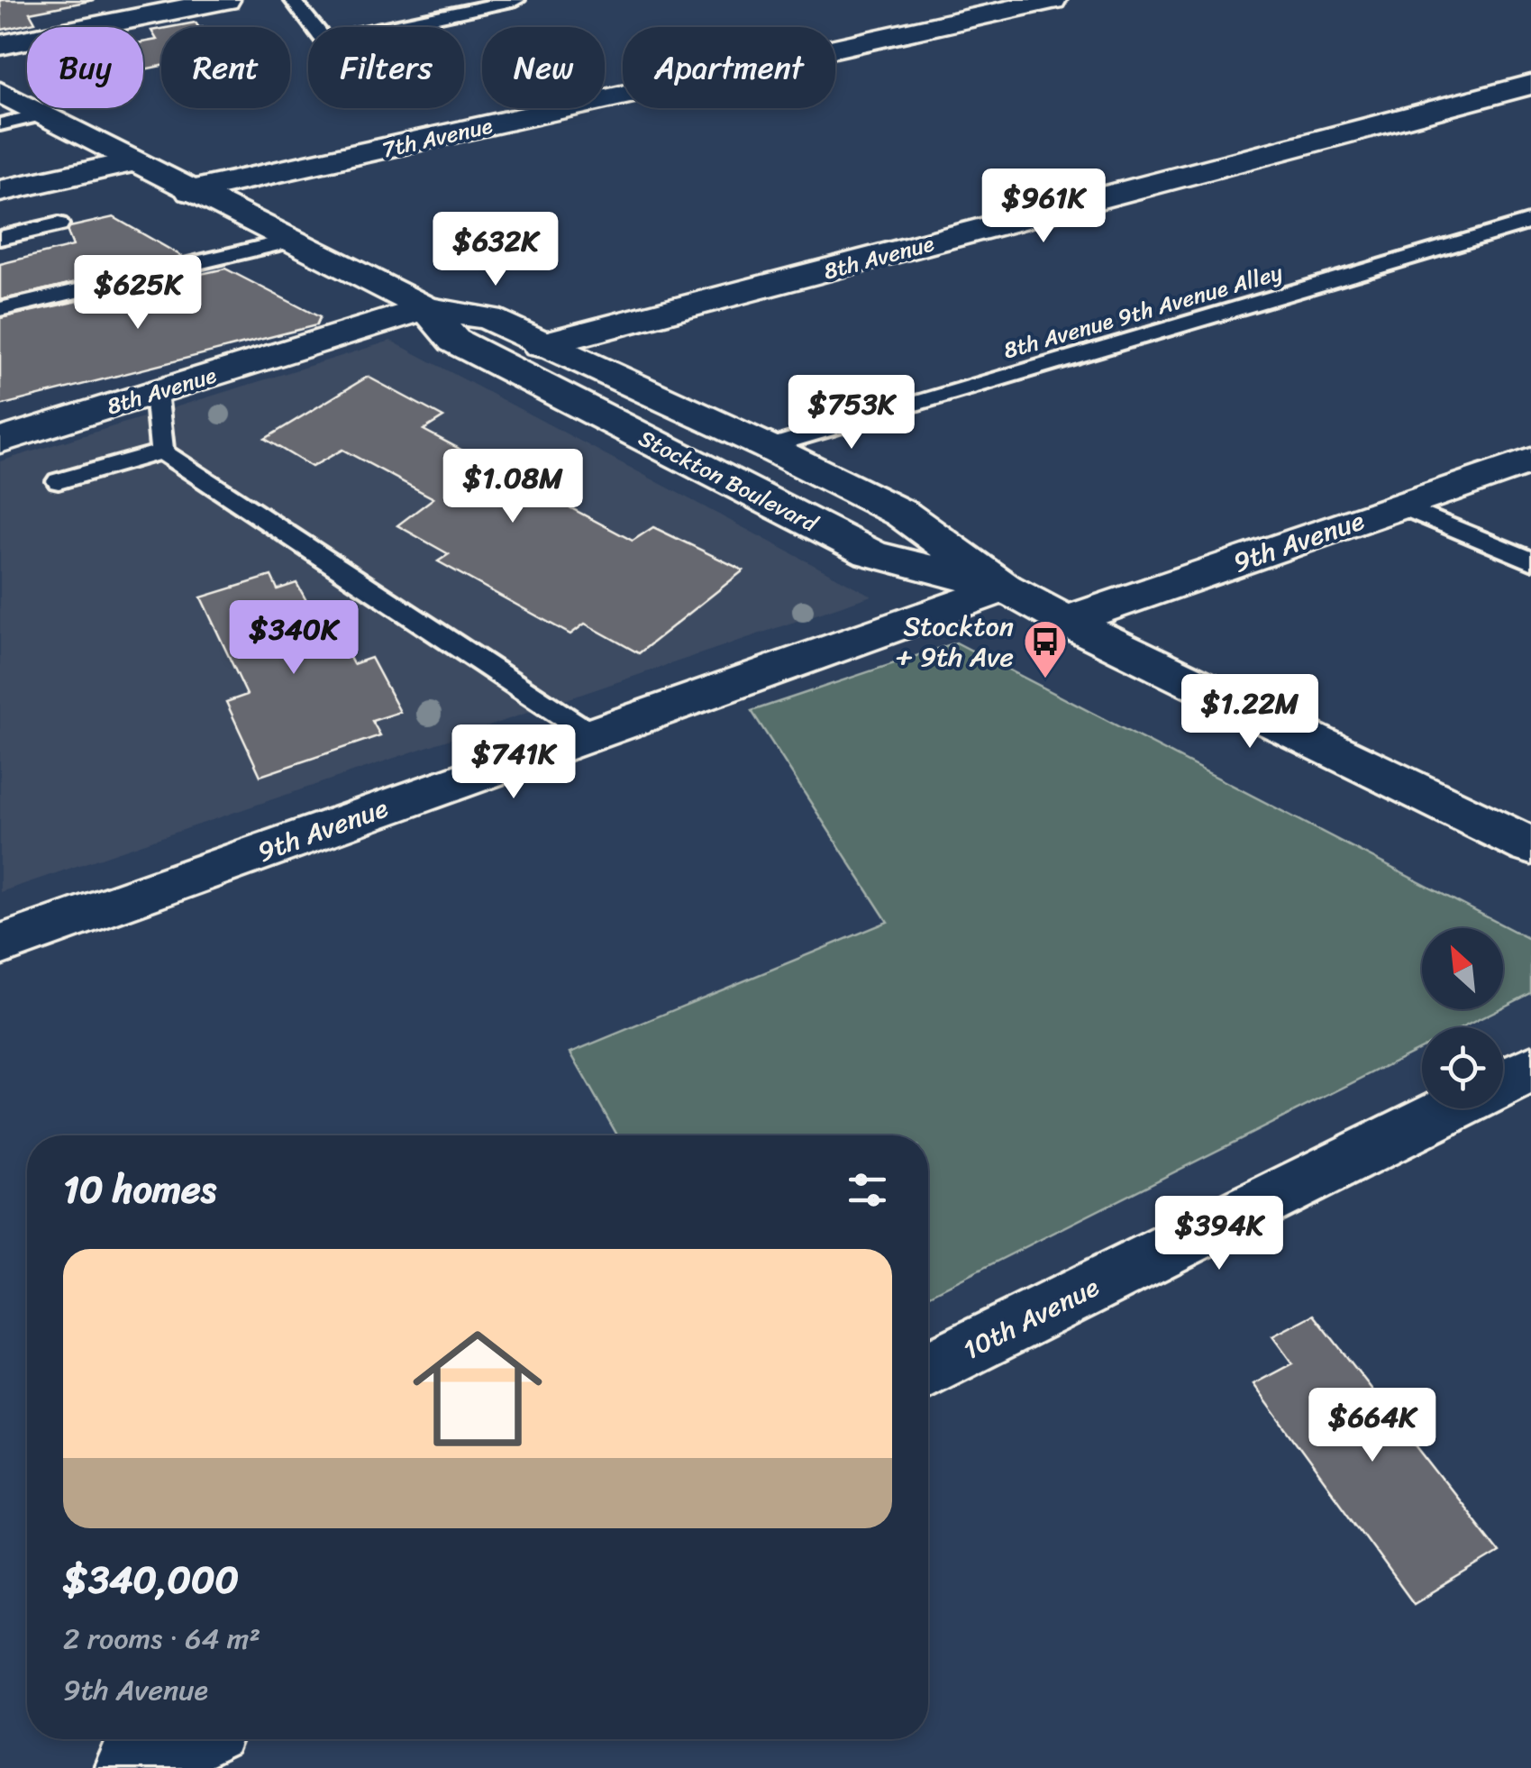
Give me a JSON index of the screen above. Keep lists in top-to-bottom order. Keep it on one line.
{"streets":{"street":["7th Avenue","8th Avenue","Stockton Boulevard","9th Avenue","10th Avenue"],"lane":["8th Avenue 9th Avenue Alley"]},"crossings":[["7th Avenue","Stockton Boulevard"],["8th Avenue","Stockton Boulevard"],["8th Avenue 9th Avenue Alley","Stockton Boulevard"],["Stockton Boulevard","9th Avenue"]],"places":{"bus stop":["Stockton + 9th Ave"]},"north":"top left","page":{"chip":["Buy","Rent","Filters","New","Apartment"],"price":["$961K","$632K","$625K","$753K","$1.08M","$340K","$1.22M","$741K","$394K","$664K"],"heading":"10 homes","list":[{"name":"$340,000","note":"2 rooms · 64 m² · 9th Avenue"}]}}
